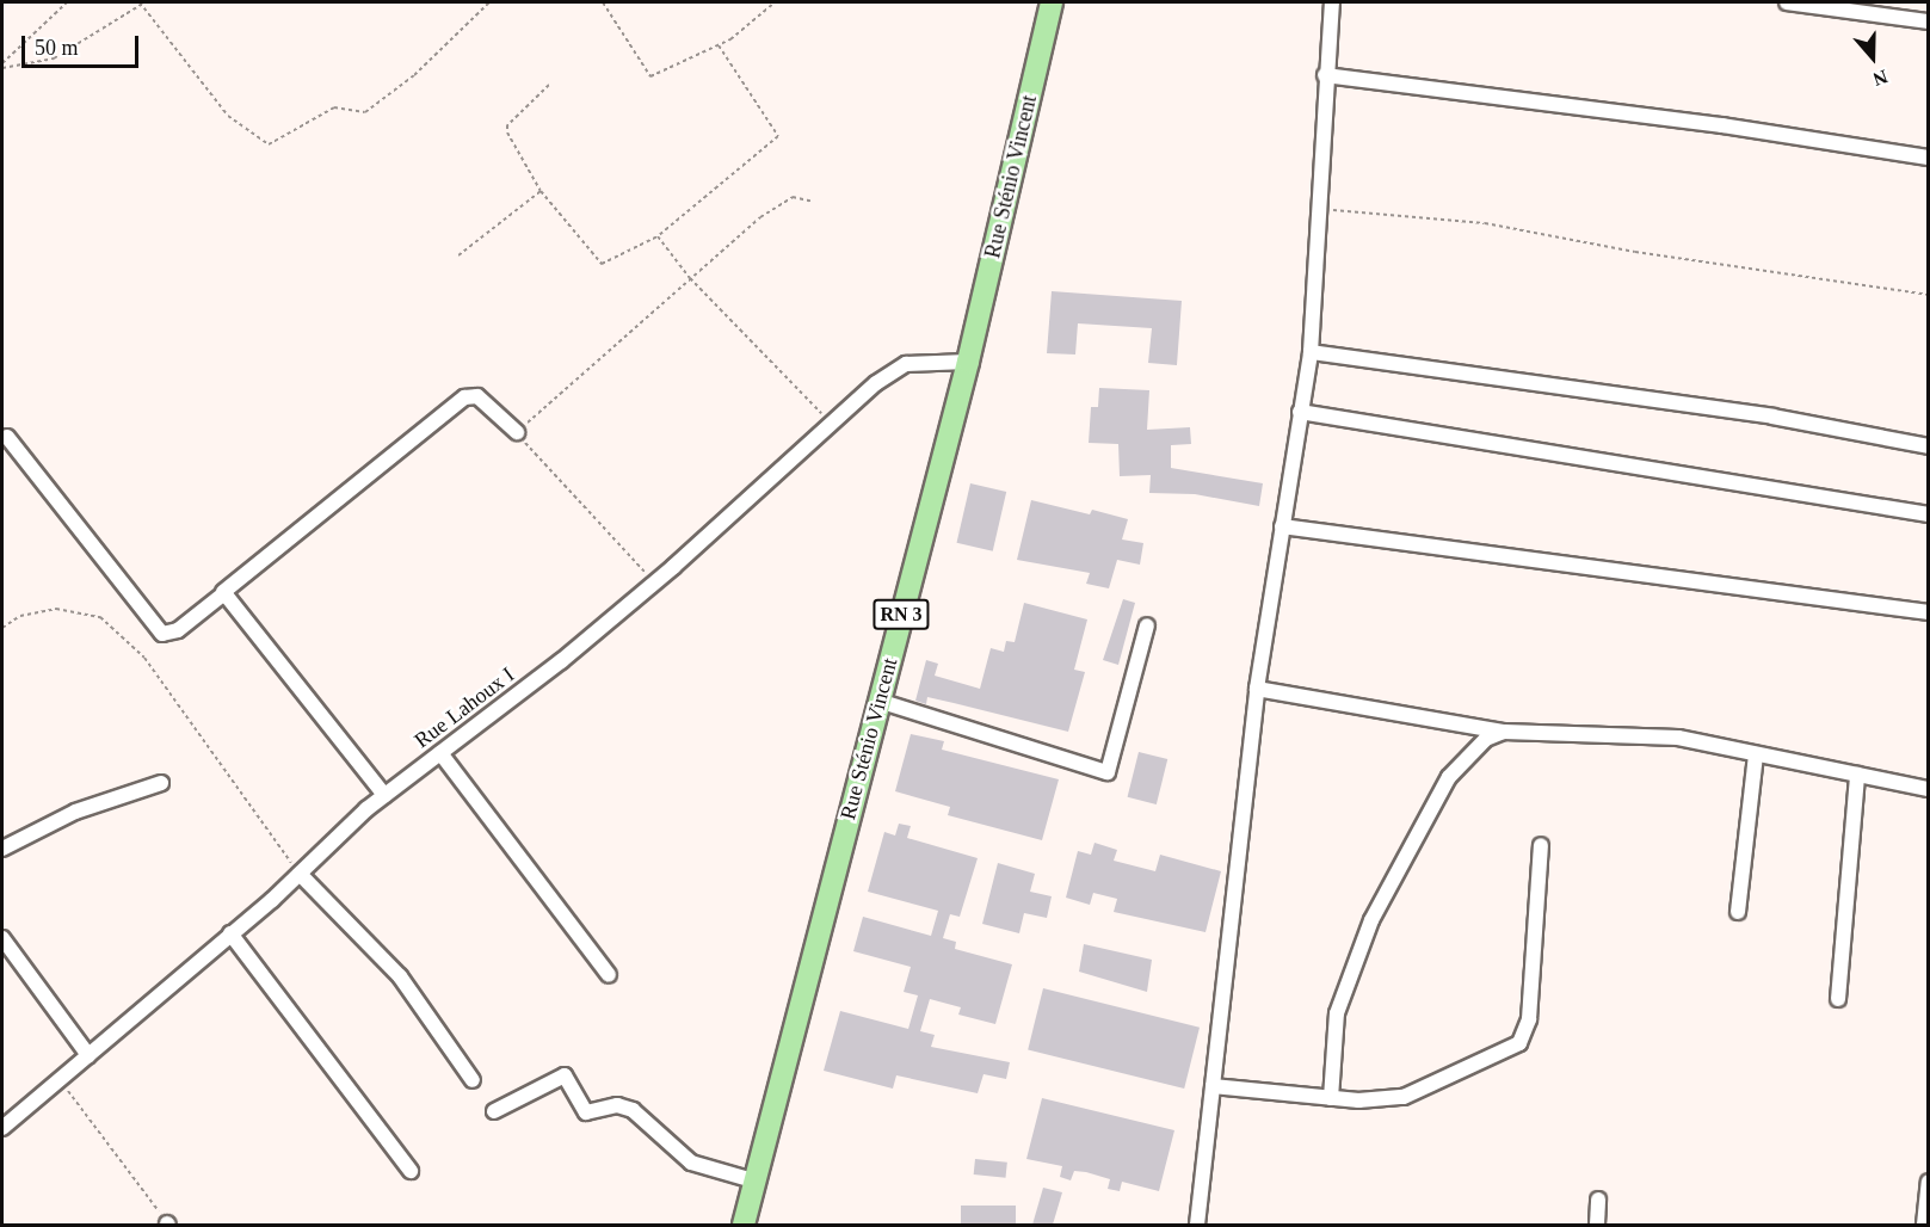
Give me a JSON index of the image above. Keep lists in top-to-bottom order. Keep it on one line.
{"streets":{"main road":["Rue Sténio Vincent","RN 3"],"street":["Rue Lahoux I"]},"crossings":[["Rue Sténio Vincent","Rue Lahoux I"]],"scale_bar":"50 m","north":"bottom"}
